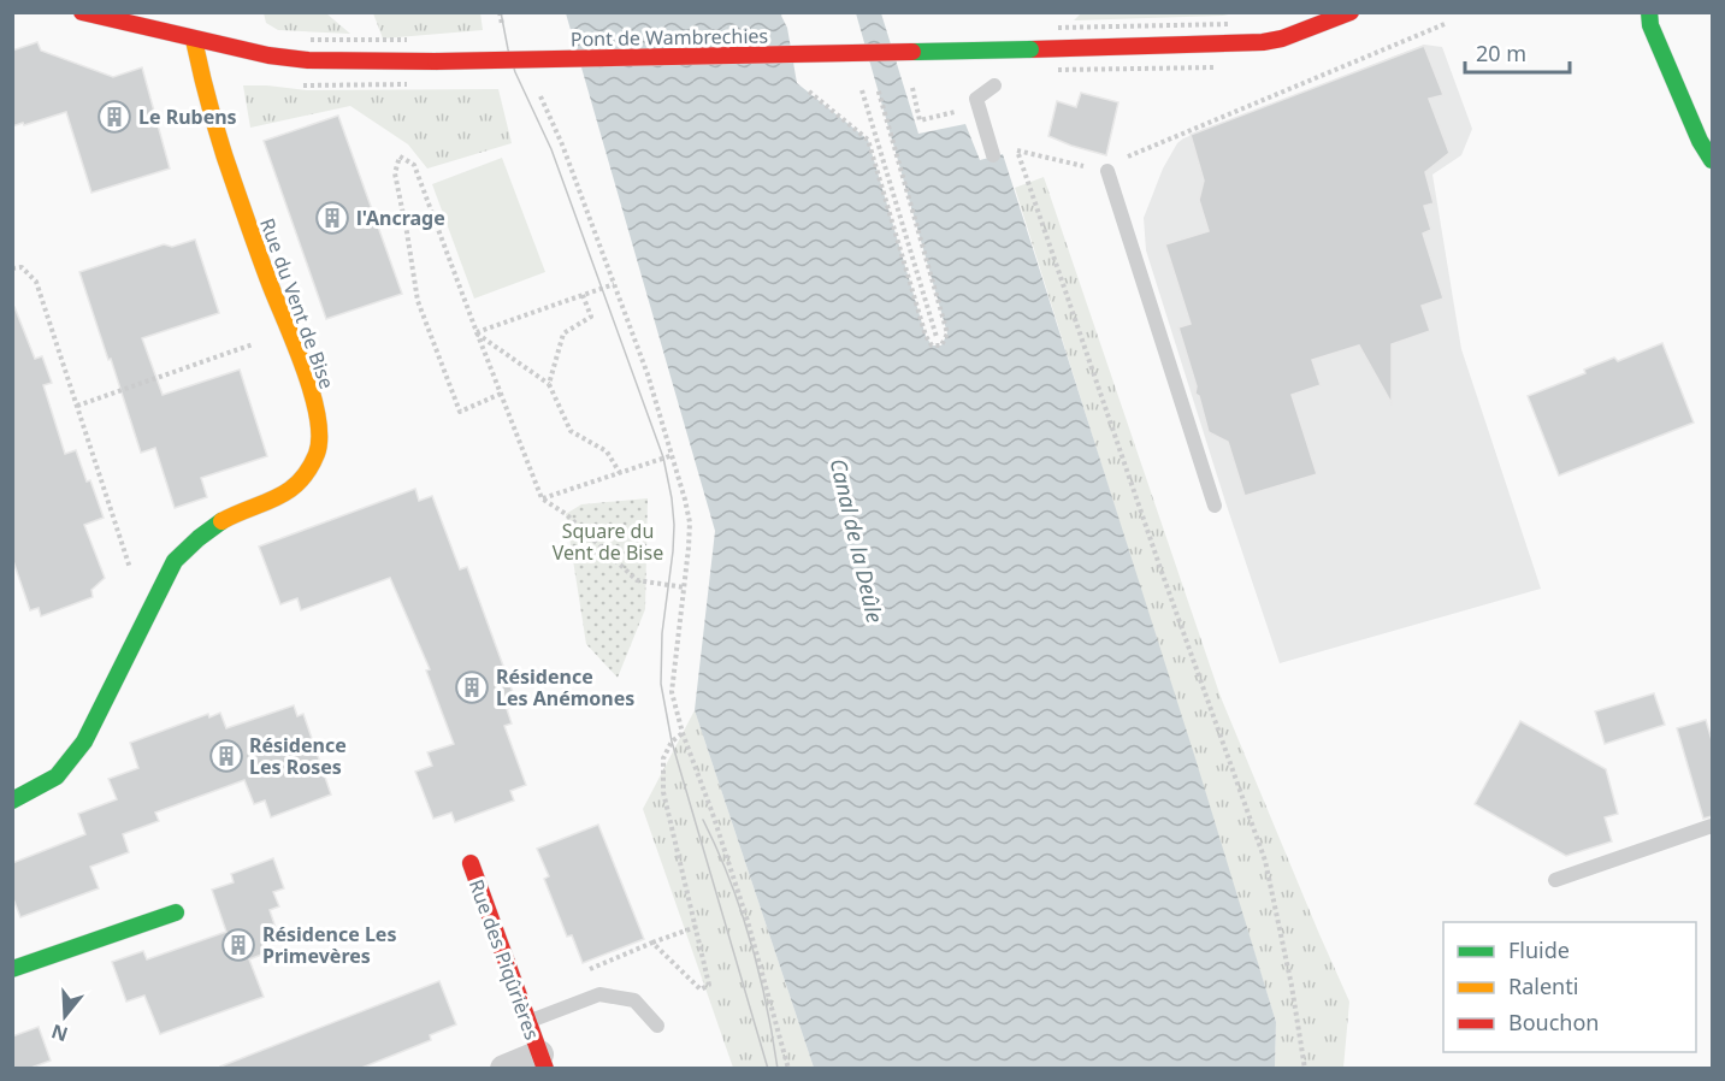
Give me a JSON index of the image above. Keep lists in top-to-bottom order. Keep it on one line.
{"streets":{"street":["Pont de Wambrechies","Rue du Vent de Bise","Rue des Piqûrières"]},"crossings":[["Pont de Wambrechies","Rue du Vent de Bise"]],"water":["Canal de la Deûle"],"parks":["Square du Vent de Bise"],"places":{"building":["Le Rubens","l'Ancrage","Résidence Les Anémones","Résidence Les Roses","Résidence Les Primevères"]},"legend":["Fluide","Ralenti","Bouchon"],"scale_bar":"20 m","north":"bottom"}
